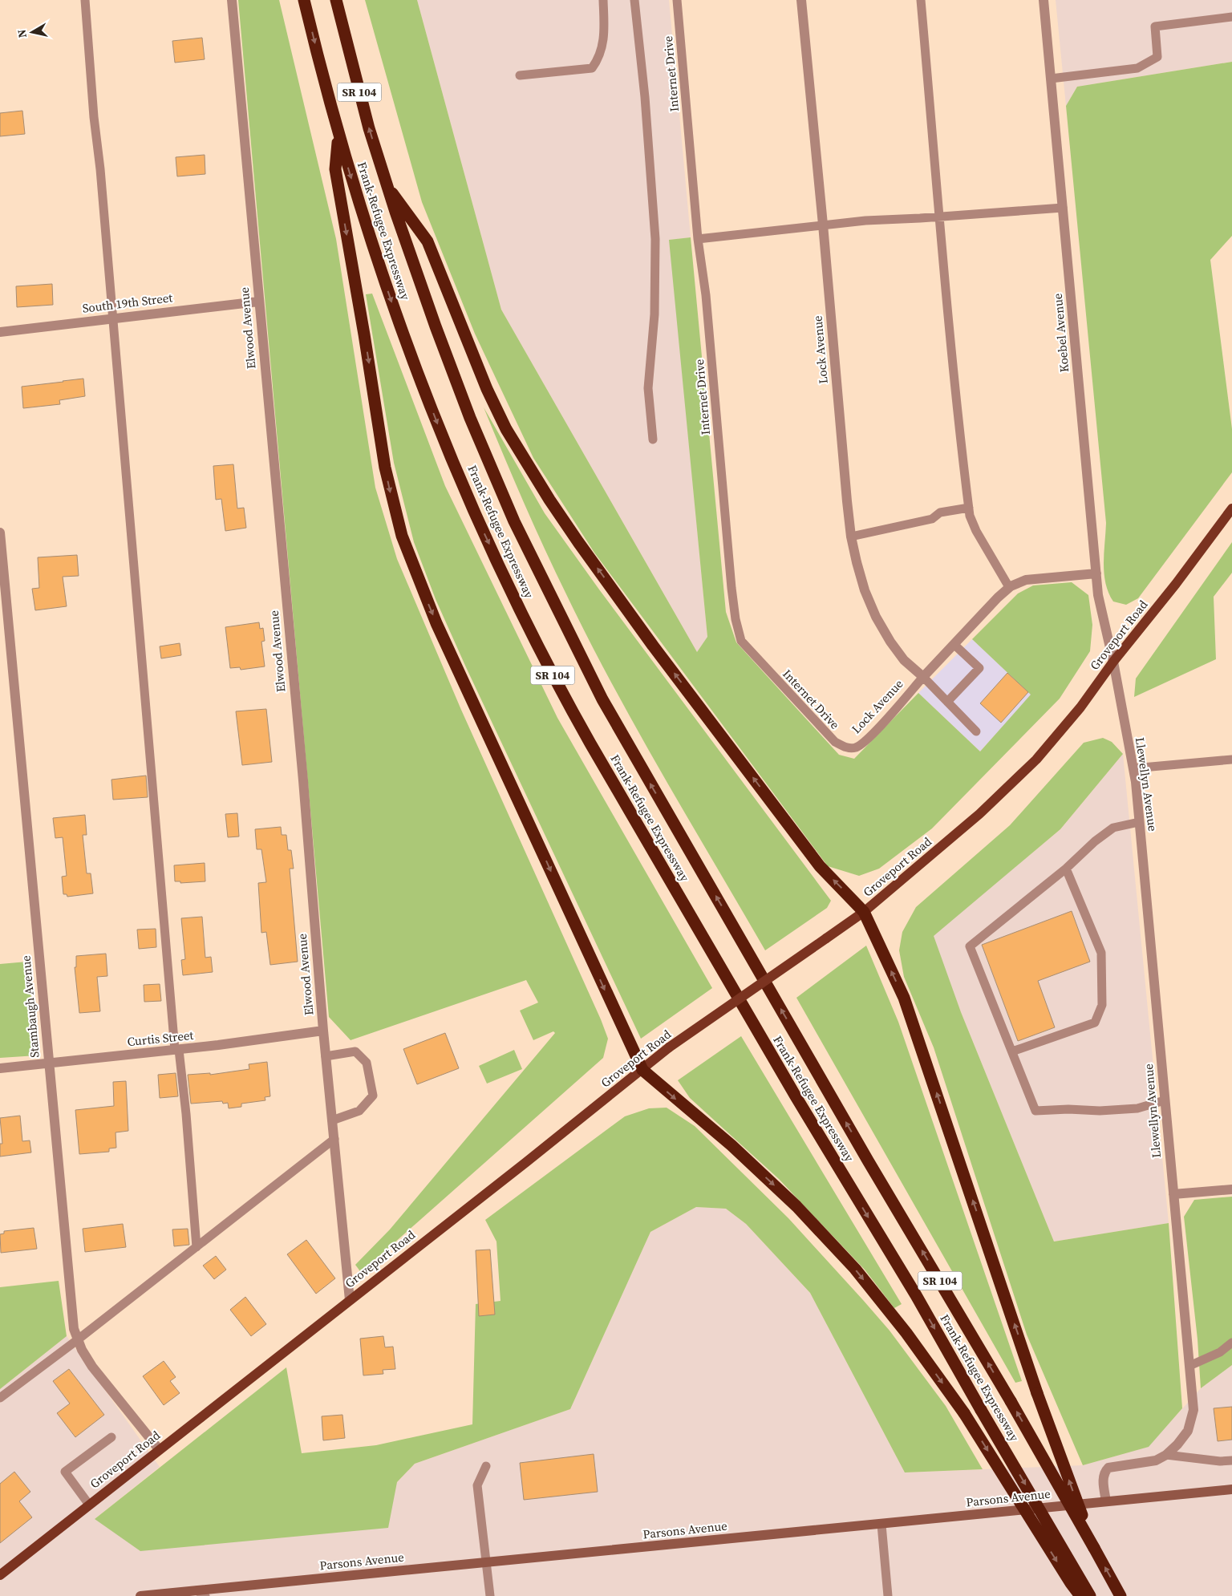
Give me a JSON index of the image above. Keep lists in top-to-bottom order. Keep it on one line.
{"streets":{"highway":["SR 104","Frank-Refugee Expressway"],"main road":["Groveport Road"],"street":["South 19th Street","Elwood Avenue","Koebel Avenue","Lock Avenue","Llewellyn Avenue","Stambaugh Avenue","Curtis Street","Parsons Avenue"],"lane":["Internet Drive"]},"crossings":[["Internet Drive","Lock Avenue"],["South 19th Street","Elwood Avenue"],["Elwood Avenue","Groveport Road"],["Elwood Avenue","Curtis Street"],["Koebel Avenue","Lock Avenue"],["Koebel Avenue","Groveport Road"],["Koebel Avenue","Llewellyn Avenue"],["Groveport Road","Llewellyn Avenue"],["Groveport Road","Stambaugh Avenue"],["Llewellyn Avenue","Parsons Avenue"],["Stambaugh Avenue","Curtis Street"]],"north":"left"}
